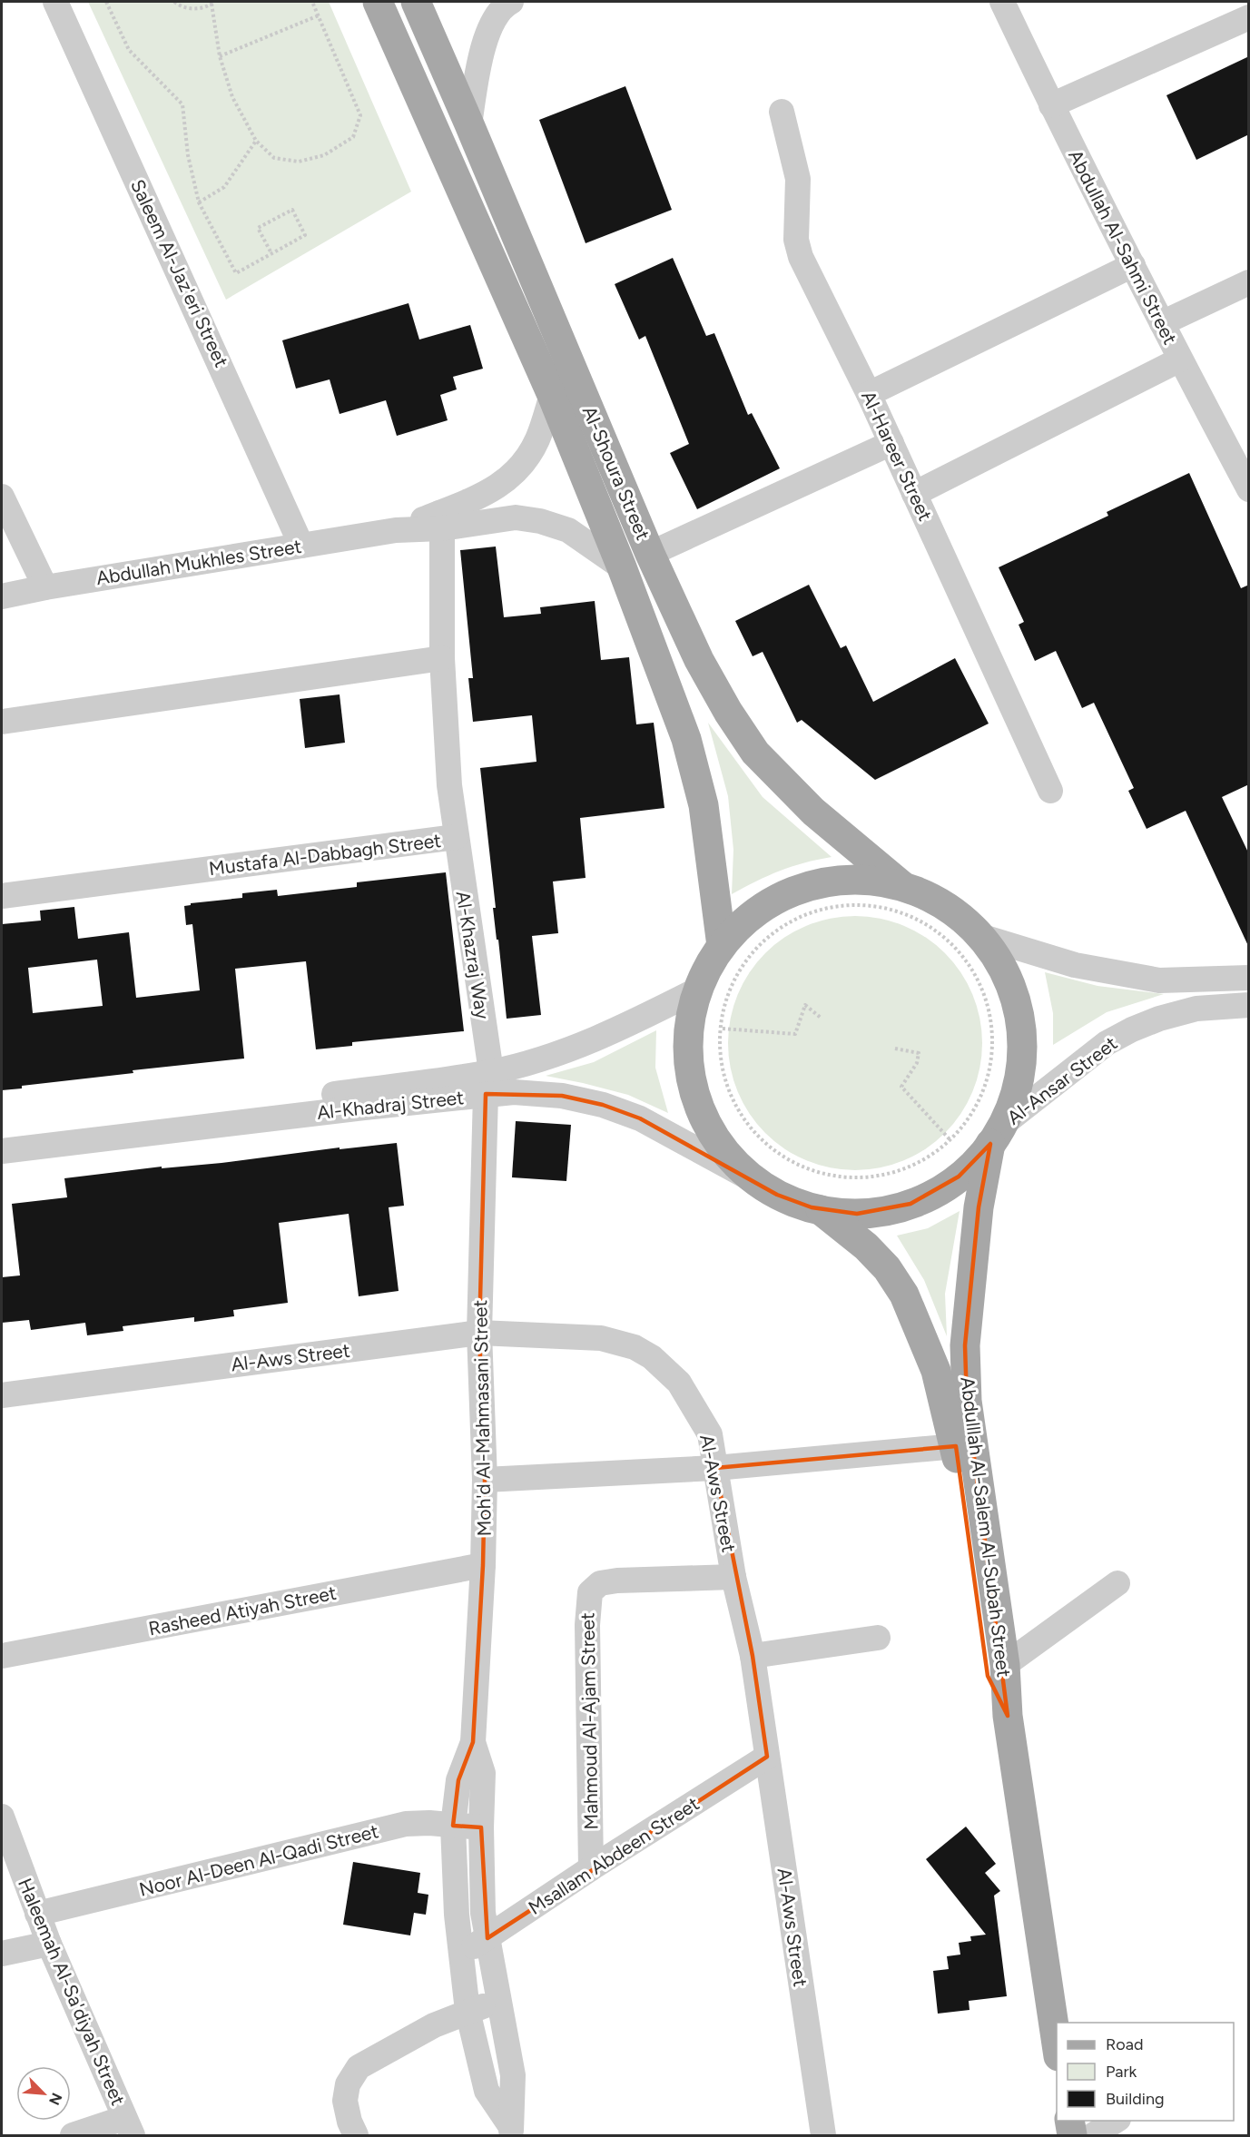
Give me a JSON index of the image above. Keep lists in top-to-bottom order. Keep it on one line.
{"streets":{"main road":["Al-Shoura Street","Abdulllah Al-Salem Al-Subah Street"],"street":["Abdullah Al-Sahmi Street","Saleem Al-Jaz'eri Street","Al-Hareer Street","Abdullah Mukhles Street","Mustafa Al-Dabbagh Street","Al-Khazraj Way","Al-Ansar Street","Al-Khadraj Street","Al-Aws Street","Moh'd Al-Mahmasani Street","Rasheed Atiyah Street","Mahmoud Al-Ajam Street","Msallam Abdeen Street","Noor Al-Deen Al-Qadi Street","Haleemah Al-Sa'diyah Street"]},"crossings":[["Saleem Al-Jaz'eri Street","Abdullah Mukhles Street"],["Al-Shoura Street","Abdullah Mukhles Street"],["Abdullah Mukhles Street","Mustafa Al-Dabbagh Street"],["Mustafa Al-Dabbagh Street","Al-Khazraj Way"],["Al-Khazraj Way","Al-Khadraj Street"],["Al-Khazraj Way","Moh'd Al-Mahmasani Street"],["Al-Ansar Street","Abdulllah Al-Salem Al-Subah Street"],["Al-Khadraj Street","Moh'd Al-Mahmasani Street"],["Al-Aws Street","Moh'd Al-Mahmasani Street"],["Al-Aws Street","Mahmoud Al-Ajam Street"],["Al-Aws Street","Msallam Abdeen Street"],["Moh'd Al-Mahmasani Street","Rasheed Atiyah Street"],["Moh'd Al-Mahmasani Street","Msallam Abdeen Street"],["Moh'd Al-Mahmasani Street","Noor Al-Deen Al-Qadi Street"],["Mahmoud Al-Ajam Street","Msallam Abdeen Street"],["Noor Al-Deen Al-Qadi Street","Haleemah Al-Sa'diyah Street"]],"legend":["Road","Park","Building"],"north":"bottom right"}
